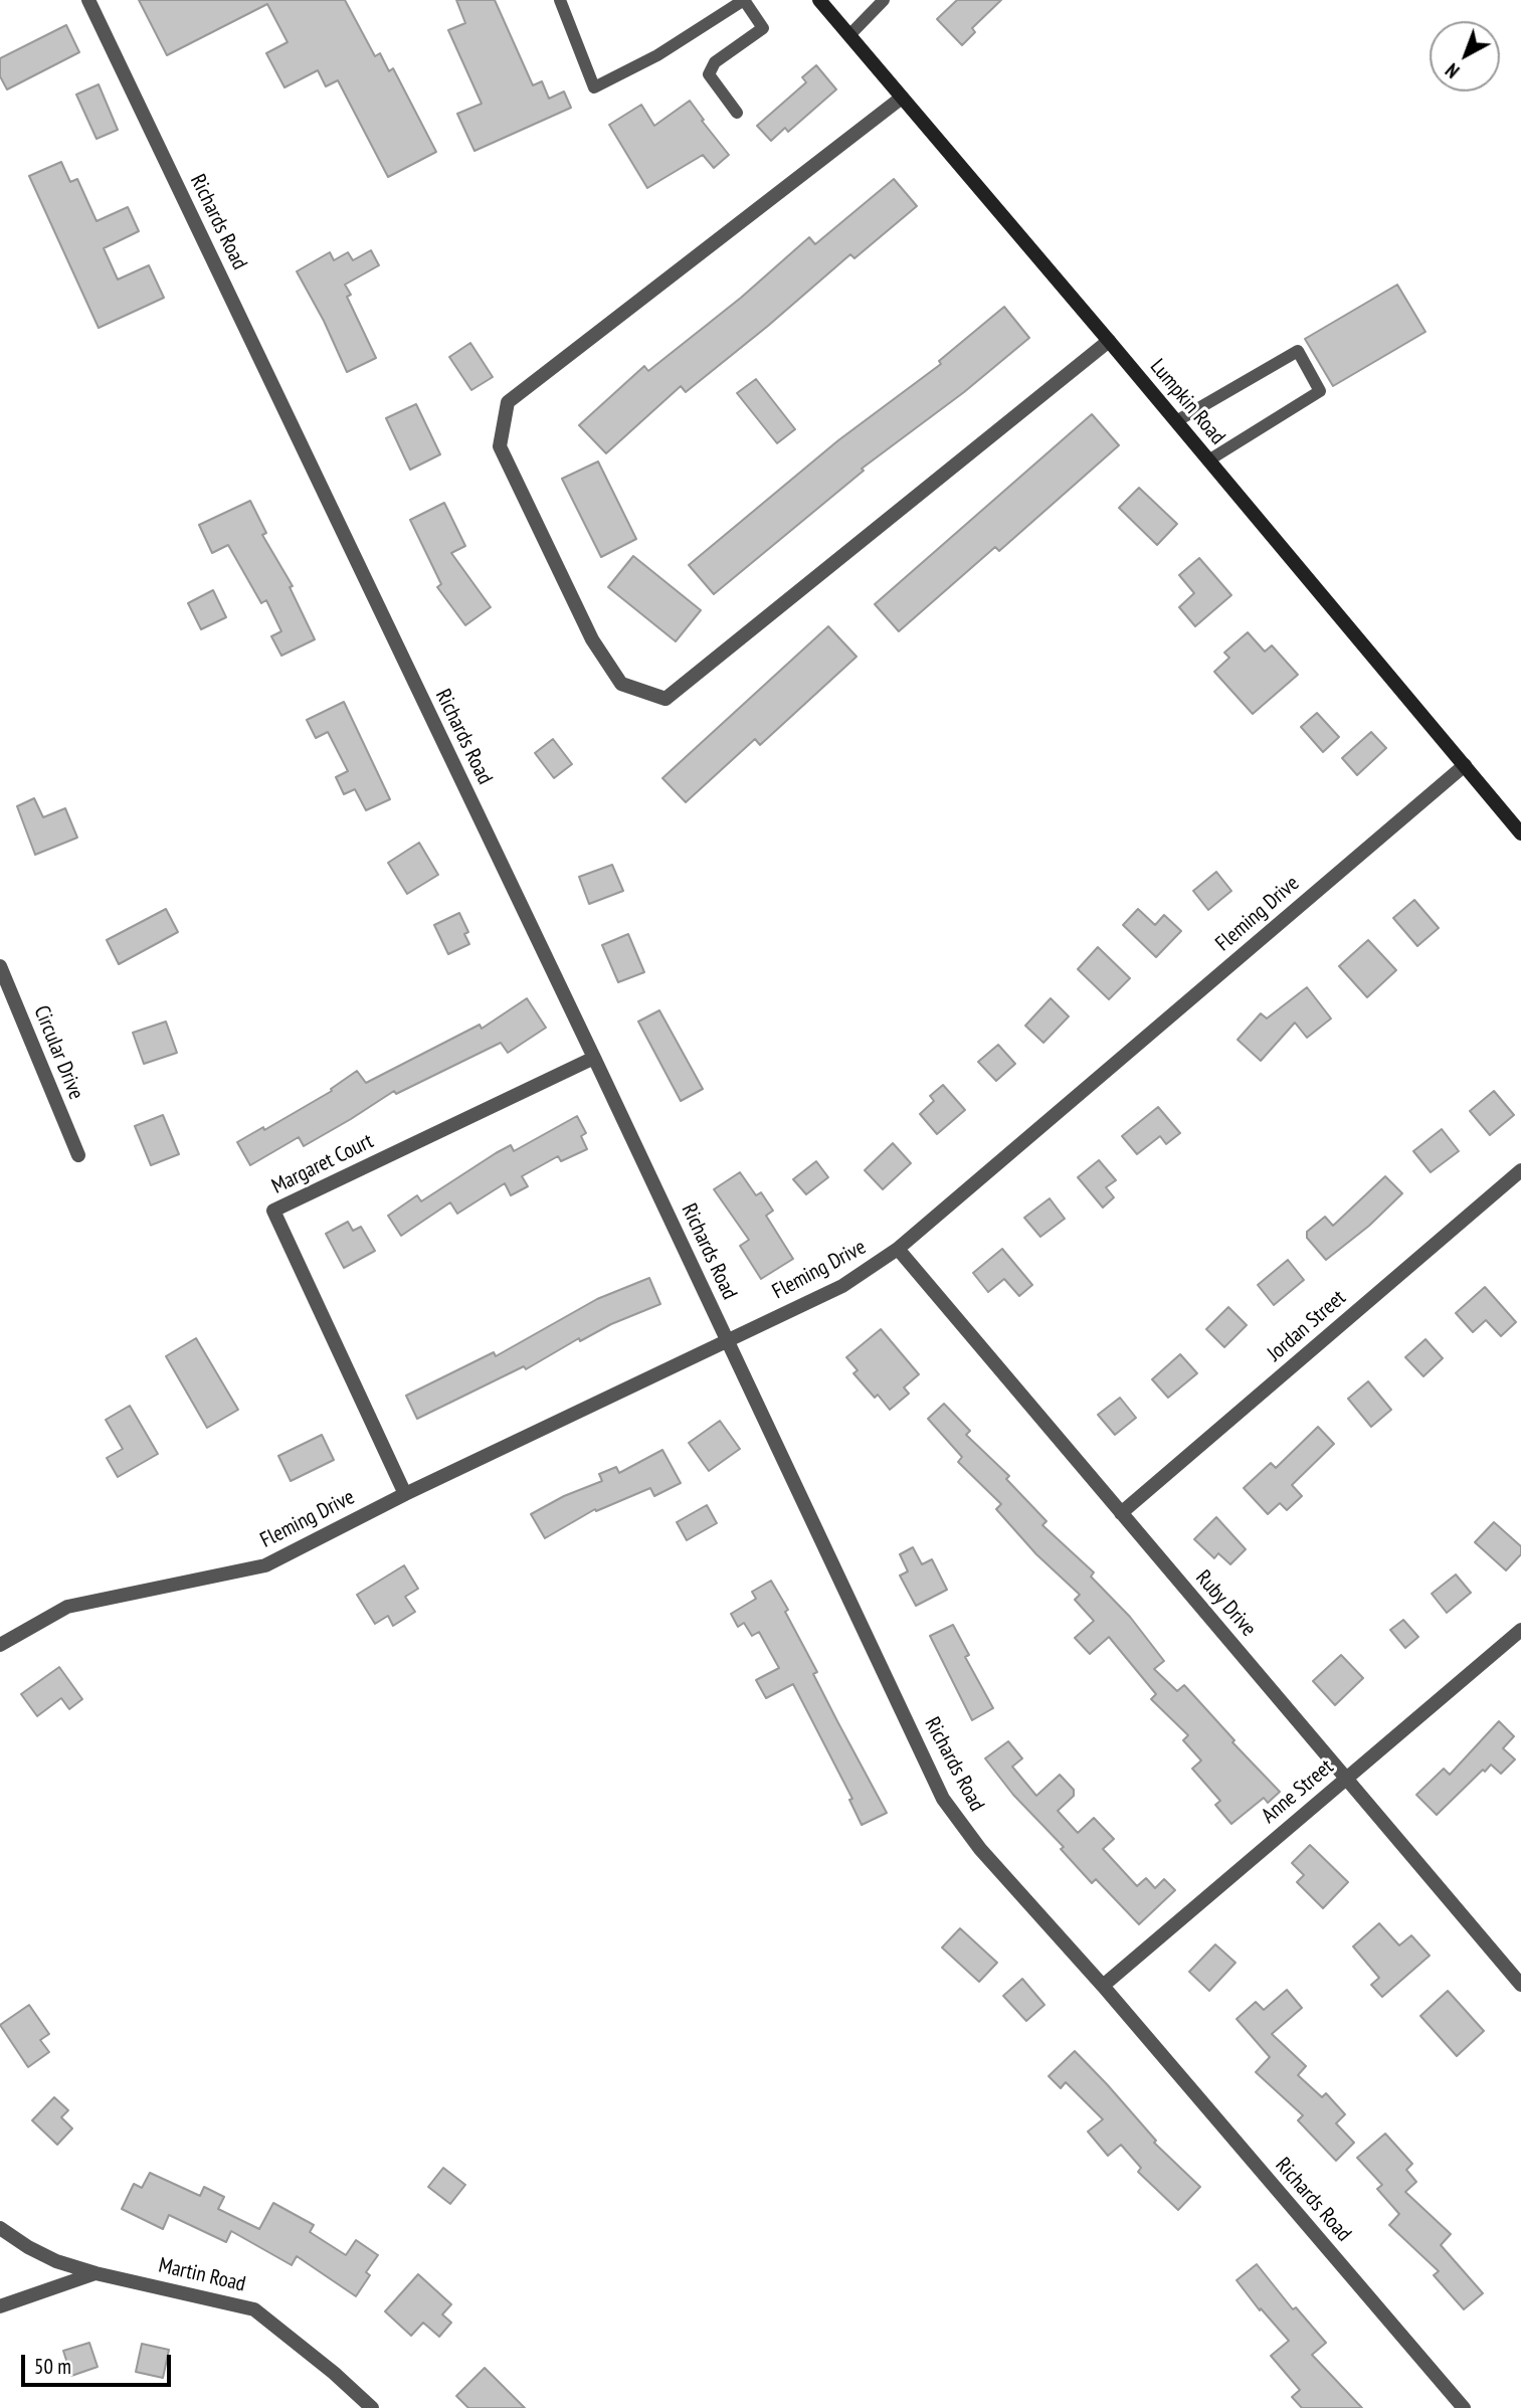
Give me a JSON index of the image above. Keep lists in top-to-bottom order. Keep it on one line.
{"streets":{"main road":["Lumpkin Road"],"street":["Richards Road","Fleming Drive","Circular Drive","Margaret Court","Jordan Street","Ruby Drive","Anne Street","Martin Road"]},"crossings":[["Richards Road","Fleming Drive"],["Richards Road","Margaret Court"],["Richards Road","Anne Street"],["Lumpkin Road","Fleming Drive"],["Fleming Drive","Margaret Court"],["Fleming Drive","Ruby Drive"],["Jordan Street","Ruby Drive"],["Ruby Drive","Anne Street"]],"scale_bar":"50 m","north":"bottom left"}
